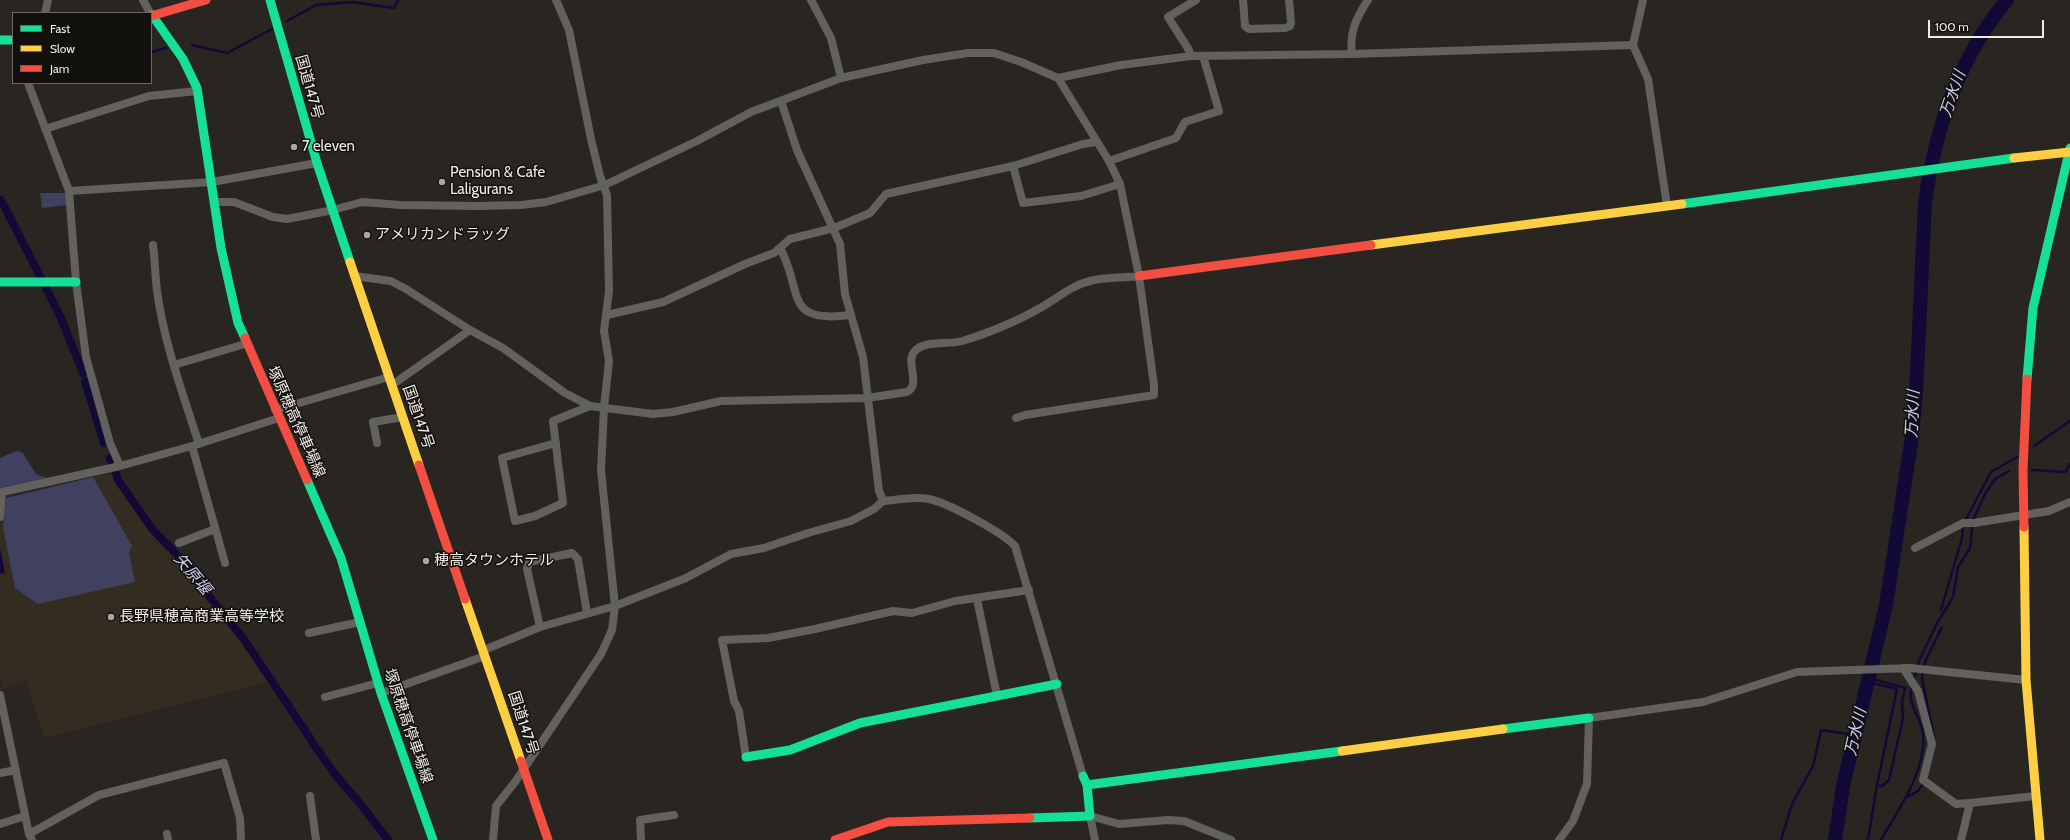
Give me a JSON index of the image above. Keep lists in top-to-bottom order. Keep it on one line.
{"streets":{"main road":["国道147号","塚原穂高停車場線"]},"water":["万水川","矢原堰"],"places":["7 eleven","Pension & Cafe Laligurans","アメリカンドラッグ","穂高タウンホテル","長野県穂高商業高等学校"],"legend":["Fast","Slow","Jam"],"scale_bar":"100 m"}
